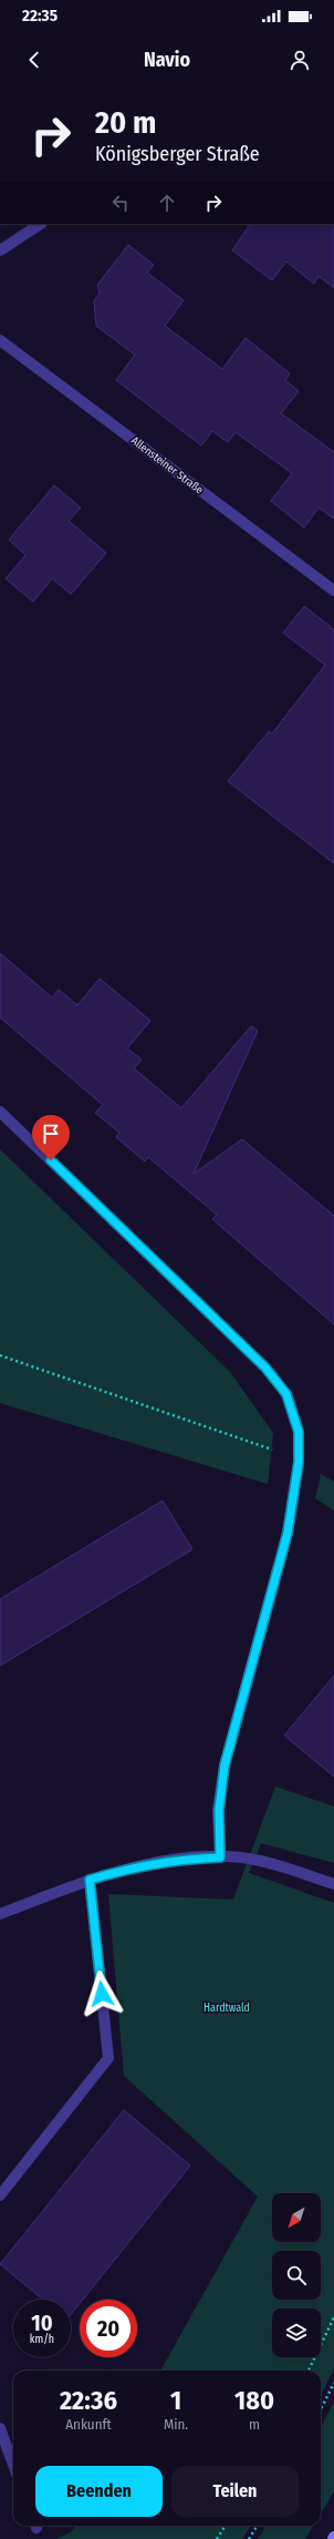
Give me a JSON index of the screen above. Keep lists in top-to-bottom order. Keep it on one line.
{"streets":{"street":["Allensteiner Straße"]},"parks":["Hardtwald"],"north":"bottom left","page":{"status":"22:35","header":"Navio","turn":["20 m","Königsberger Straße"],"speed":"10 km/h","limit":"20","eta":["22:36","Ankunft","1","Min.","180","m"],"buttons":["Beenden","Teilen"]}}
